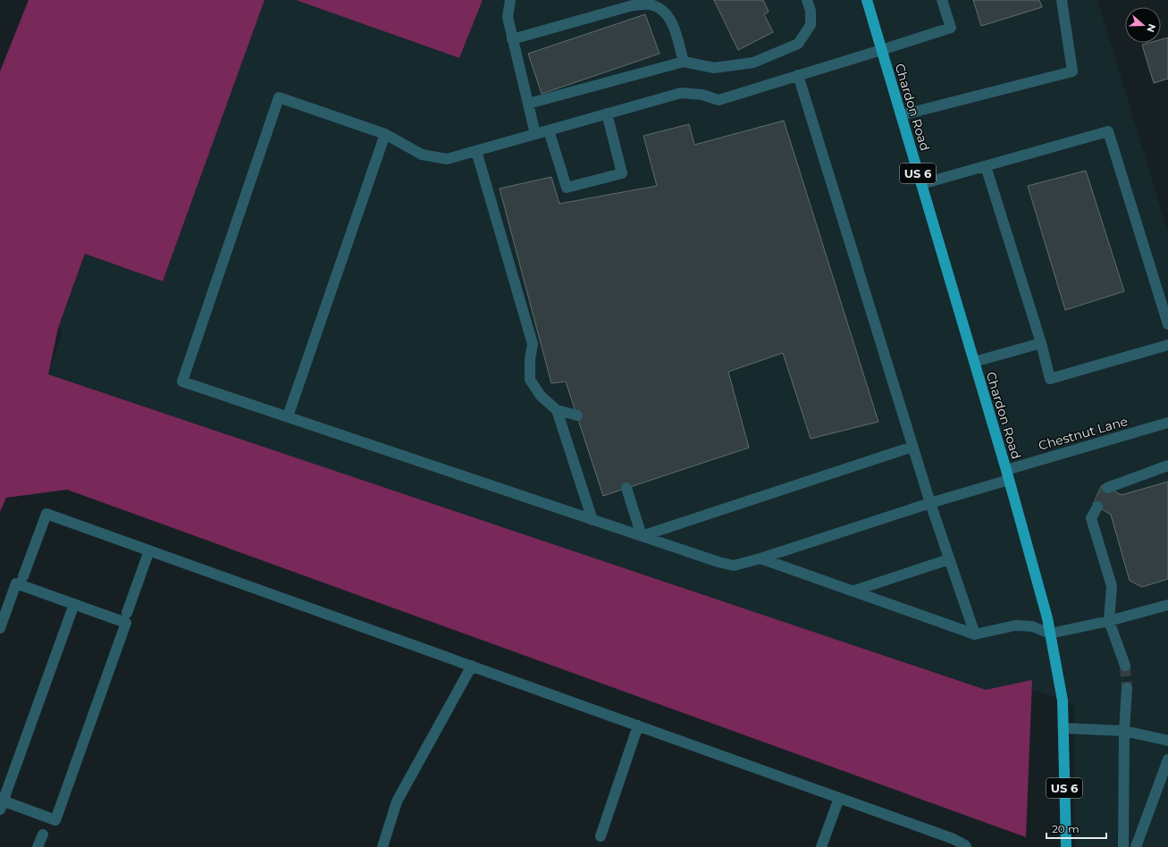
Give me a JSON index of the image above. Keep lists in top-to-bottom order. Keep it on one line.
{"streets":{"main road":["Chardon Road","US 6"],"street":["Chestnut Lane"]},"crossings":[["Chardon Road","Chestnut Lane"]],"scale_bar":"20 m","north":"right"}
